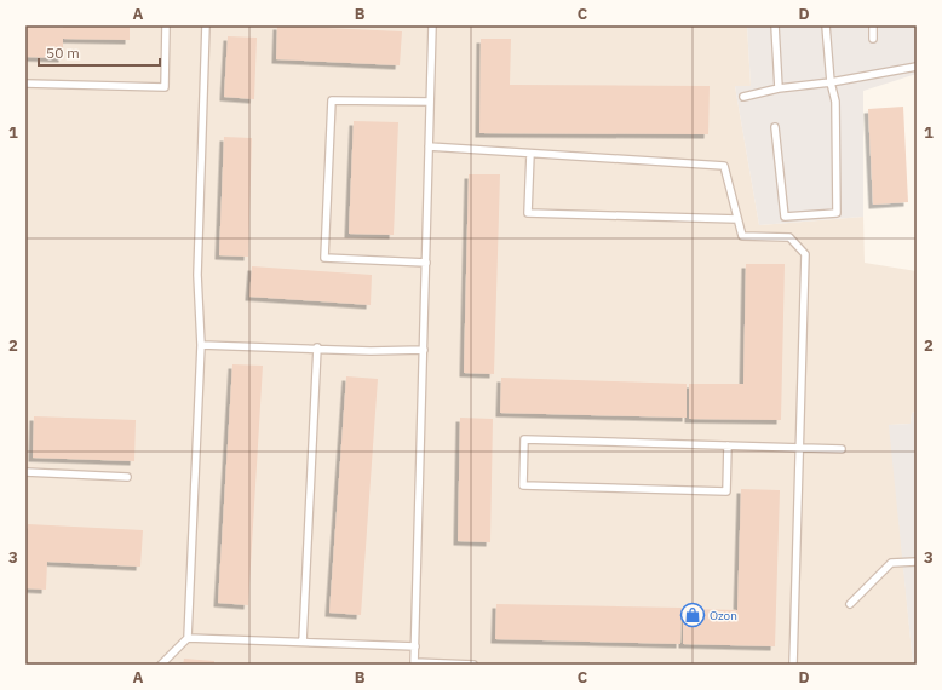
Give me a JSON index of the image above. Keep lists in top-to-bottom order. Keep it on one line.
{"places":{"shop":["Ozon"]},"scale_bar":"50 m","grid":{"columns":["A","B","C","D"],"rows":["1","2","3"]}}
